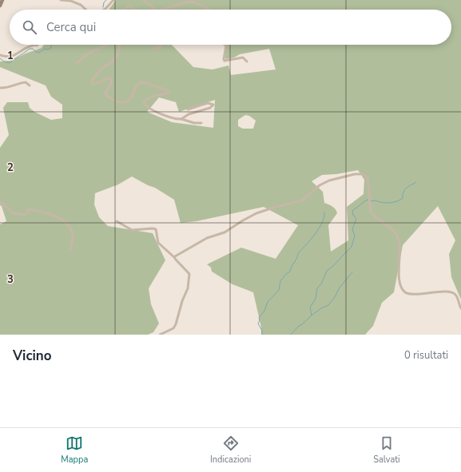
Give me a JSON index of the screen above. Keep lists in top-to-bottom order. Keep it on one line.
{"page":{"search":"Cerca qui","heading":["Vicino","0 risultati"],"nav":["Mappa","Indicazioni","Salvati"]},"grid":{"rows":["1","2","3"]}}
